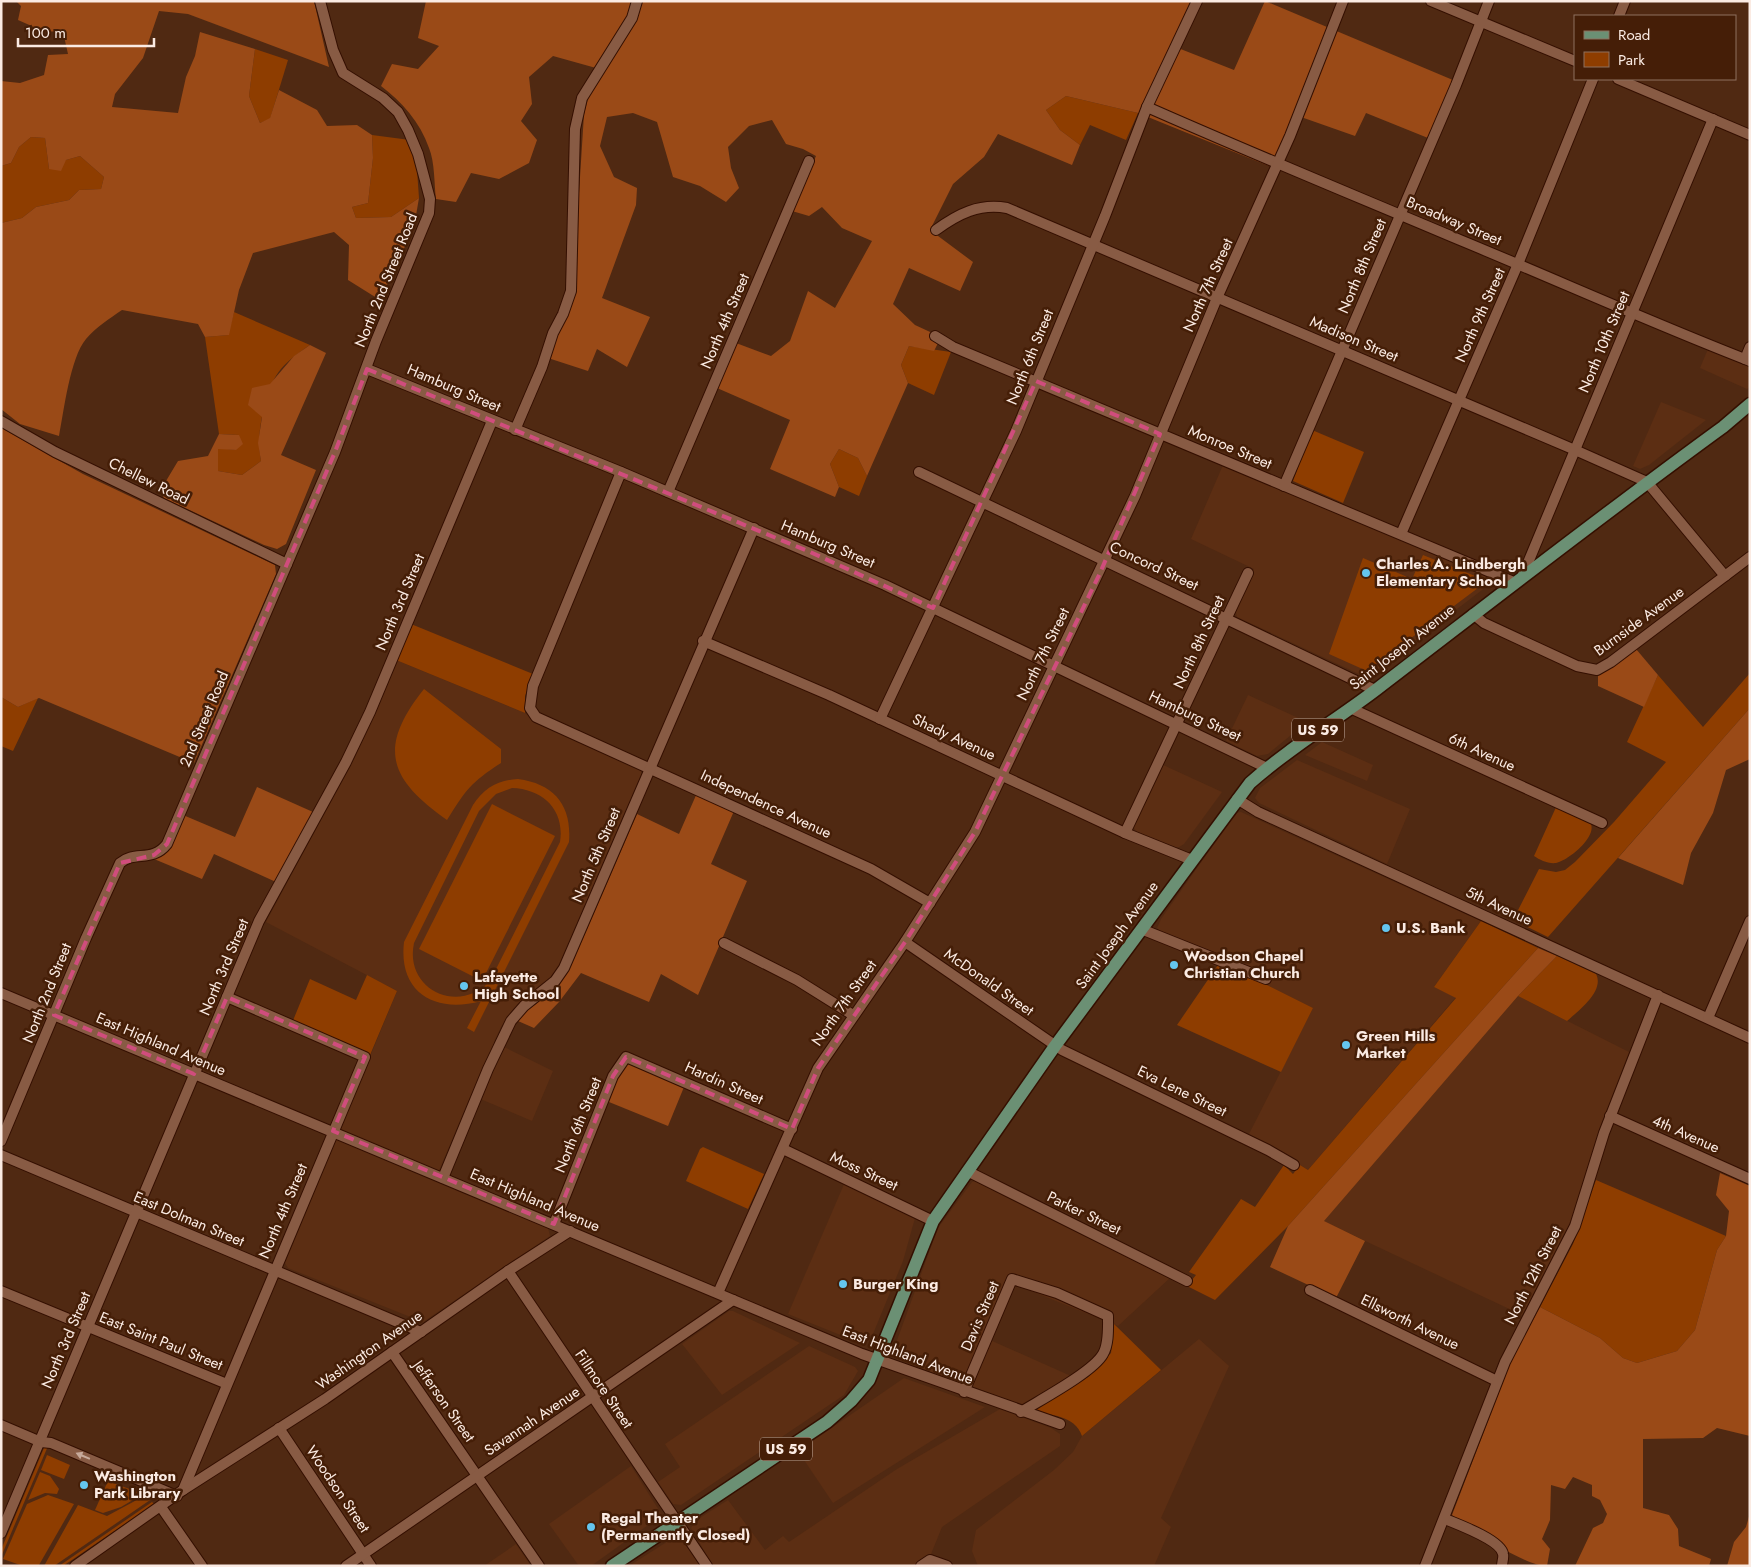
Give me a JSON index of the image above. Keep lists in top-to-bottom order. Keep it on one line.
{"streets":{"main road":["Saint Joseph Avenue","US 59"],"street":["Broadway Street","North 8th Street","North 2nd Street Road","North 7th Street","North 9th Street","North 4th Street","Madison Street","North 10th Street","North 6th Street","Hamburg Street","Monroe Street","Chellew Road","Concord Street","North 3rd Street","Burnside Avenue","2nd Street Road","Shady Avenue","6th Avenue","Independence Avenue","North 5th Street","5th Avenue","McDonald Street","North 2nd Street","East Highland Avenue","Hardin Street","Eva Lene Street","4th Avenue","Moss Street","Parker Street","East Dolman Street","North 12th Street","Davis Street","Ellsworth Avenue","East Saint Paul Street","Washington Avenue","Fillmore Street","Jefferson Street","Savannah Avenue","Woodson Street"]},"crossings":[["Broadway Street","North 8th Street"],["Broadway Street","North 7th Street"],["Broadway Street","North 9th Street"],["Broadway Street","North 10th Street"],["Broadway Street","North 6th Street"],["North 8th Street","Madison Street"],["North 8th Street","Hamburg Street"],["North 8th Street","Monroe Street"],["North 8th Street","Concord Street"],["North 8th Street","Shady Avenue"],["North 2nd Street Road","Hamburg Street"],["North 2nd Street Road","Chellew Road"],["North 2nd Street Road","2nd Street Road"],["North 7th Street","Madison Street"],["North 7th Street","Hamburg Street"],["North 7th Street","Monroe Street"],["North 7th Street","Concord Street"],["North 7th Street","Shady Avenue"],["North 7th Street","Independence Avenue"],["North 7th Street","McDonald Street"],["North 7th Street","East Highland Avenue"],["North 7th Street","Hardin Street"],["North 7th Street","Moss Street"],["North 9th Street","Madison Street"],["North 9th Street","Monroe Street"],["North 4th Street","Hamburg Street"],["North 4th Street","North 3rd Street"],["North 4th Street","East Highland Avenue"],["North 4th Street","East Dolman Street"],["North 4th Street","East Saint Paul Street"],["North 4th Street","Washington Avenue"],["Madison Street","North 10th Street"],["Madison Street","North 6th Street"],["Madison Street","Burnside Avenue"],["Madison Street","Saint Joseph Avenue"],["North 10th Street","Monroe Street"],["North 10th Street","Saint Joseph Avenue"],["North 6th Street","Hamburg Street"],["North 6th Street","Monroe Street"],["North 6th Street","Concord Street"],["North 6th Street","Shady Avenue"],["North 6th Street","East Highland Avenue"],["North 6th Street","Hardin Street"],["Hamburg Street","North 3rd Street"],["Hamburg Street","Saint Joseph Avenue"],["Hamburg Street","Independence Avenue"],["Hamburg Street","North 5th Street"],["Monroe Street","Saint Joseph Avenue"],["Chellew Road","2nd Street Road"],["Concord Street","Saint Joseph Avenue"],["North 3rd Street","East Highland Avenue"],["North 3rd Street","East Dolman Street"],["North 3rd Street","East Saint Paul Street"],["Burnside Avenue","Saint Joseph Avenue"],["Saint Joseph Avenue","Shady Avenue"],["Saint Joseph Avenue","6th Avenue"],["Saint Joseph Avenue","5th Avenue"],["Saint Joseph Avenue","McDonald Street"],["Saint Joseph Avenue","East Highland Avenue"],["Saint Joseph Avenue","Eva Lene Street"],["Saint Joseph Avenue","Moss Street"],["Saint Joseph Avenue","Parker Street"],["Saint Joseph Avenue","Fillmore Street"],["2nd Street Road","North 2nd Street"],["Shady Avenue","North 5th Street"],["Independence Avenue","North 5th Street"],["North 5th Street","East Highland Avenue"],["5th Avenue","North 12th Street"],["McDonald Street","Eva Lene Street"],["North 2nd Street","East Highland Avenue"],["East Highland Avenue","Davis Street"],["East Highland Avenue","Washington Avenue"],["East Highland Avenue","Savannah Avenue"],["4th Avenue","North 12th Street"],["East Dolman Street","Washington Avenue"],["North 12th Street","Ellsworth Avenue"],["Washington Avenue","Fillmore Street"],["Washington Avenue","Jefferson Street"],["Washington Avenue","Woodson Street"],["Fillmore Street","Savannah Avenue"],["Jefferson Street","Savannah Avenue"],["Savannah Avenue","Woodson Street"]],"places":["Charles A. Lindbergh Elementary School","U.S. Bank","Woodson Chapel Christian Church","Lafayette High School","Green Hills Market","Burger King","Washington Park Library","Regal Theater (Permanently Closed)"],"legend":["Road","Park"],"scale_bar":"100 m"}
